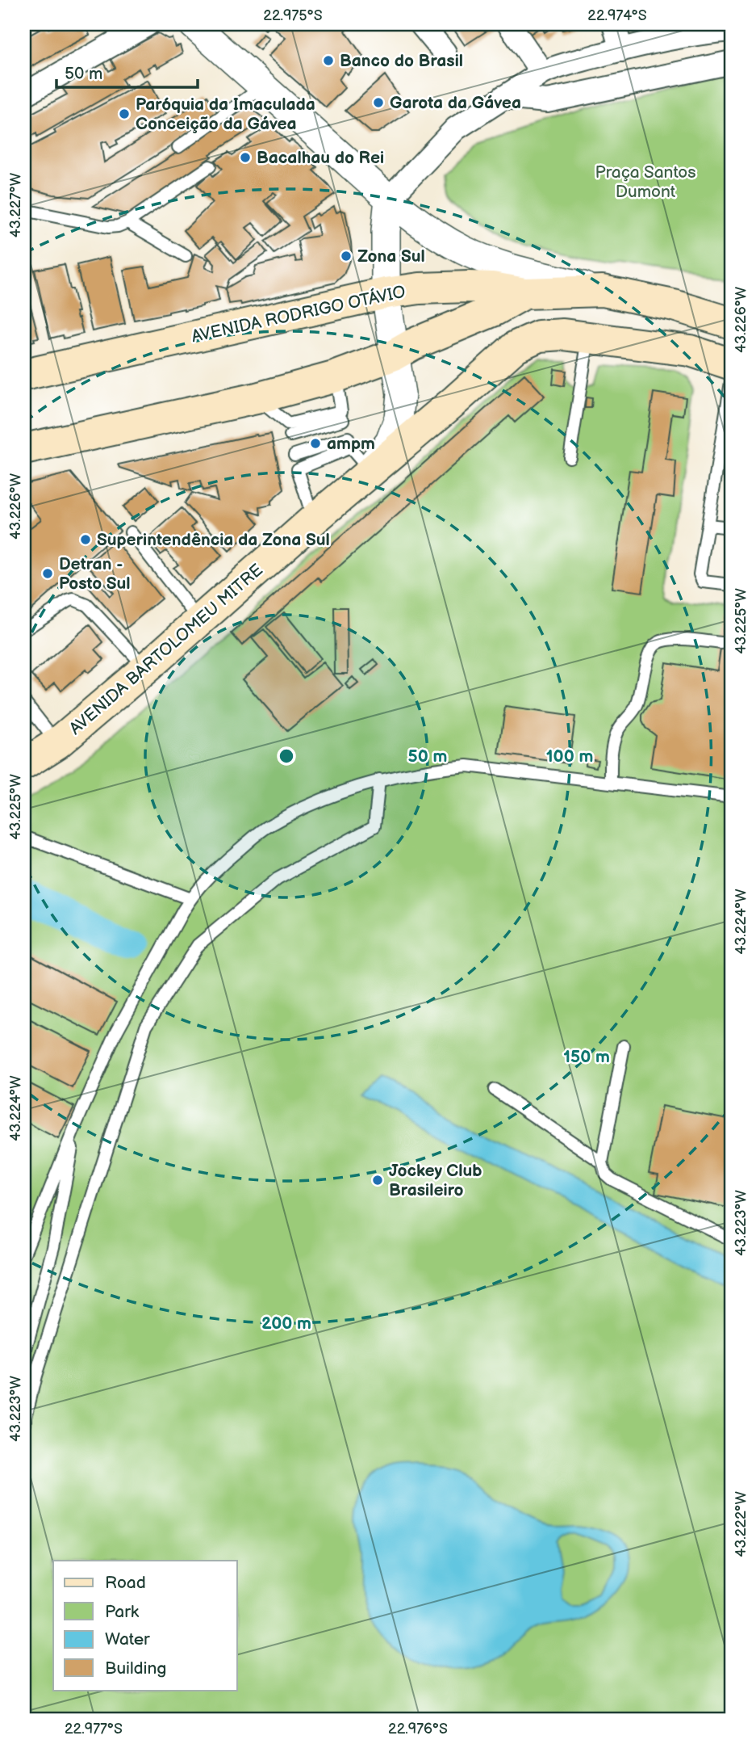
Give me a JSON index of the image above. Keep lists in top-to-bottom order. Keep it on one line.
{"streets":{"main road":["AVENIDA RODRIGO OTÁVIO","AVENIDA BARTOLOMEU MITRE"]},"parks":["Praça Santos Dumont"],"places":["Banco do Brasil","Garota da Gávea","Paróquia da Imaculada Conceição da Gávea","Bacalhau do Rei","Zona Sul","ampm","Superintendência da Zona Sul","Detran - Posto Sul","Jockey Club Brasileiro"],"legend":["Road","Park","Water","Building"],"scale_bar":"50 m","coordinates":["22.975°S","22.974°S","43.227°W","43.226°W","43.225°W","43.224°W","43.223°W","43.222°W","22.977°S","22.976°S"],"rings":["50 m","100 m","150 m","200 m"]}
